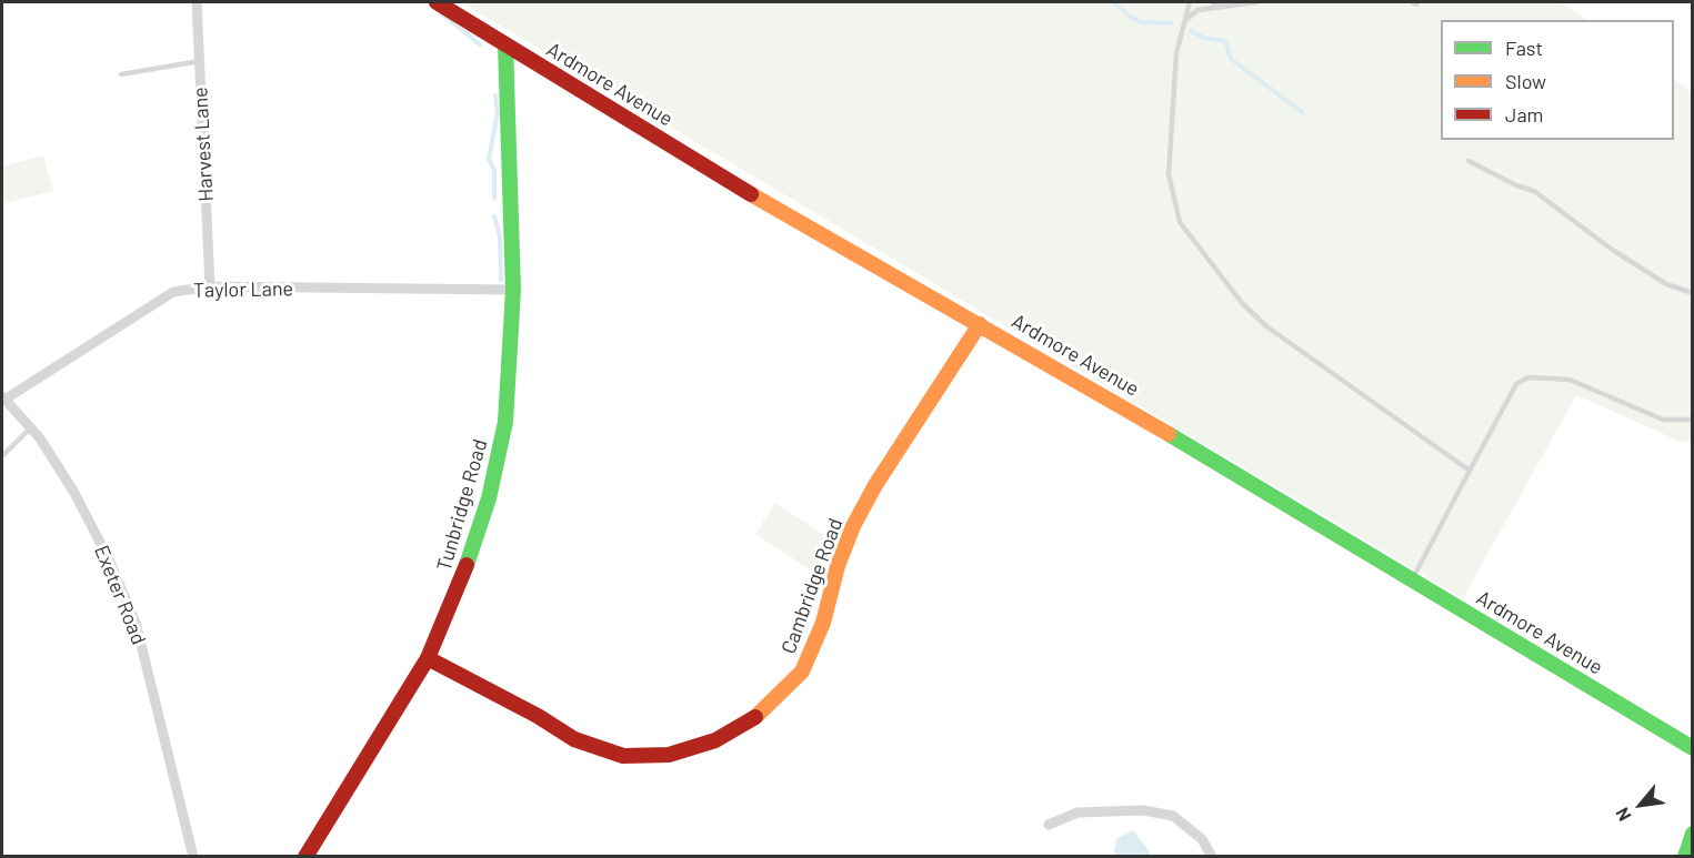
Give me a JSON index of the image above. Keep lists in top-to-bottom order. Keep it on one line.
{"streets":{"street":["Ardmore Avenue","Harvest Lane","Taylor Lane","Tunbridge Road","Cambridge Road","Exeter Road"]},"crossings":[["Ardmore Avenue","Tunbridge Road"],["Ardmore Avenue","Cambridge Road"],["Harvest Lane","Taylor Lane"],["Taylor Lane","Tunbridge Road"],["Taylor Lane","Exeter Road"],["Tunbridge Road","Cambridge Road"]],"legend":["Fast","Slow","Jam"],"north":"bottom left"}
